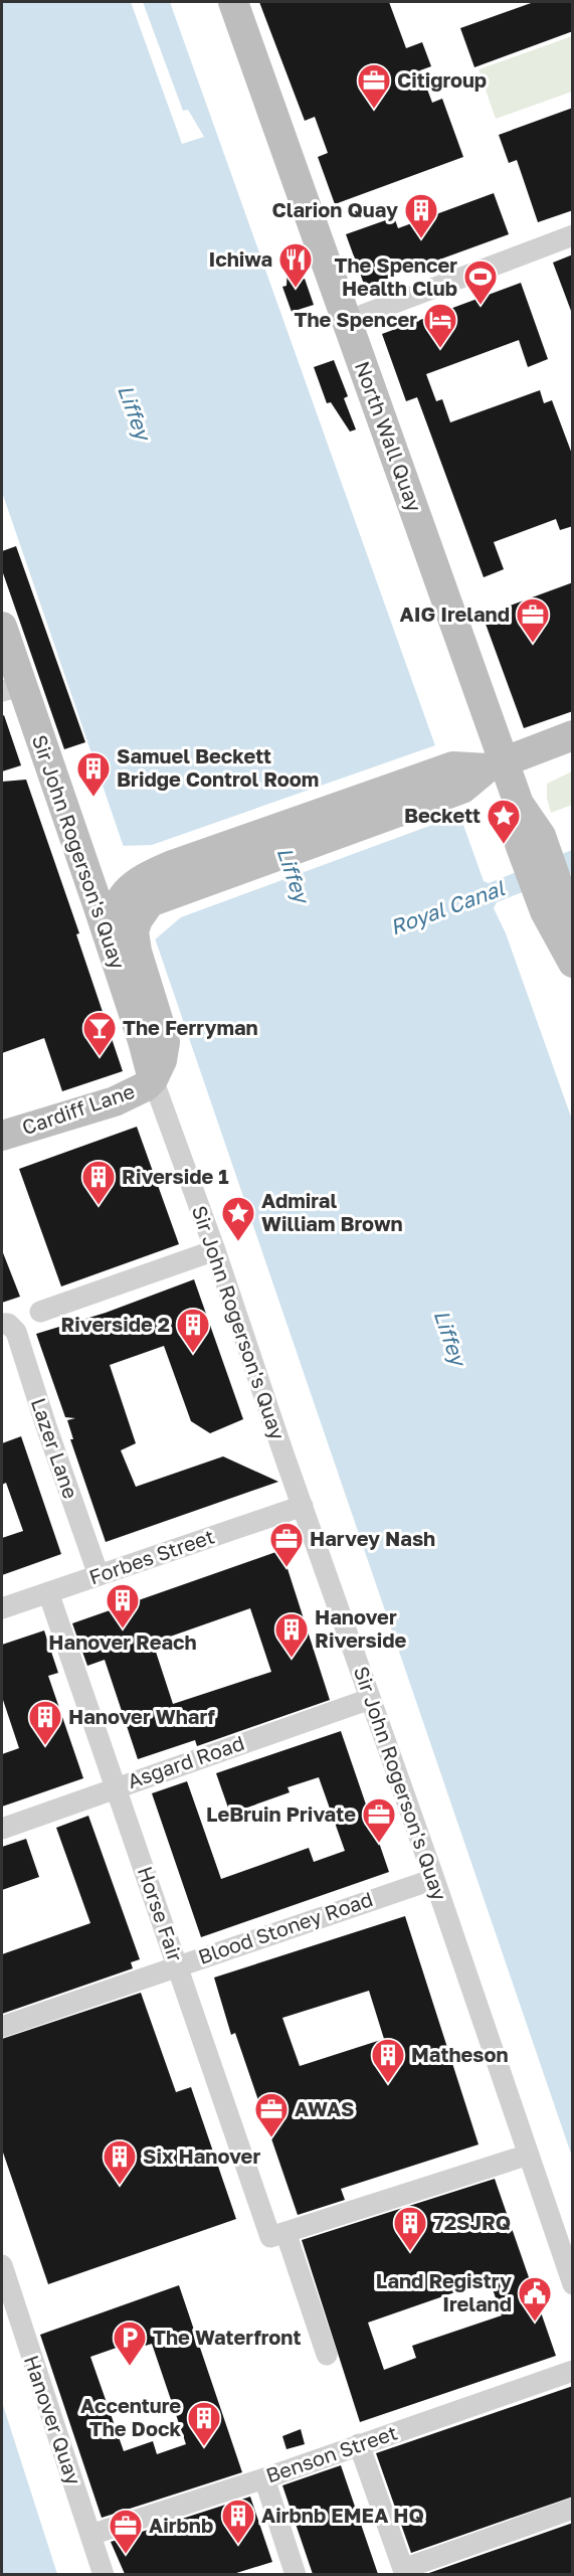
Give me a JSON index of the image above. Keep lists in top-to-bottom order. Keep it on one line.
{"streets":{"main road":["North Wall Quay","Sir John Rogerson's Quay","Cardiff Lane"],"street":["Lazer Lane","Forbes Street","Asgard Road","Horse Fair","Blood Stoney Road","Hanover Quay","Benson Street"]},"crossings":[["Sir John Rogerson's Quay","Cardiff Lane"],["Sir John Rogerson's Quay","Forbes Street"],["Sir John Rogerson's Quay","Asgard Road"],["Sir John Rogerson's Quay","Blood Stoney Road"],["Lazer Lane","Forbes Street"],["Forbes Street","Horse Fair"],["Asgard Road","Horse Fair"],["Horse Fair","Blood Stoney Road"],["Hanover Quay","Benson Street"]],"water":["Liffey","Royal Canal"],"places":{"office":["Citigroup","AIG Ireland","Harvey Nash","LeBruin Private","AWAS","Airbnb"],"building":["Clarion Quay","Samuel Beckett Bridge Control Room","Riverside 1","Riverside 2","Hanover Reach","Hanover Riverside","Hanover Wharf","Matheson","Six Hanover","72SJRQ","Accenture The Dock","Airbnb EMEA HQ"],"restaurant":["Ichiwa"],"sports":["The Spencer Health Club"],"hotel":["The Spencer"],"place":["Beckett","Admiral William Brown"],"bar":["The Ferryman"],"public building":["Land Registry Ireland"],"parking":["The Waterfront"]}}
